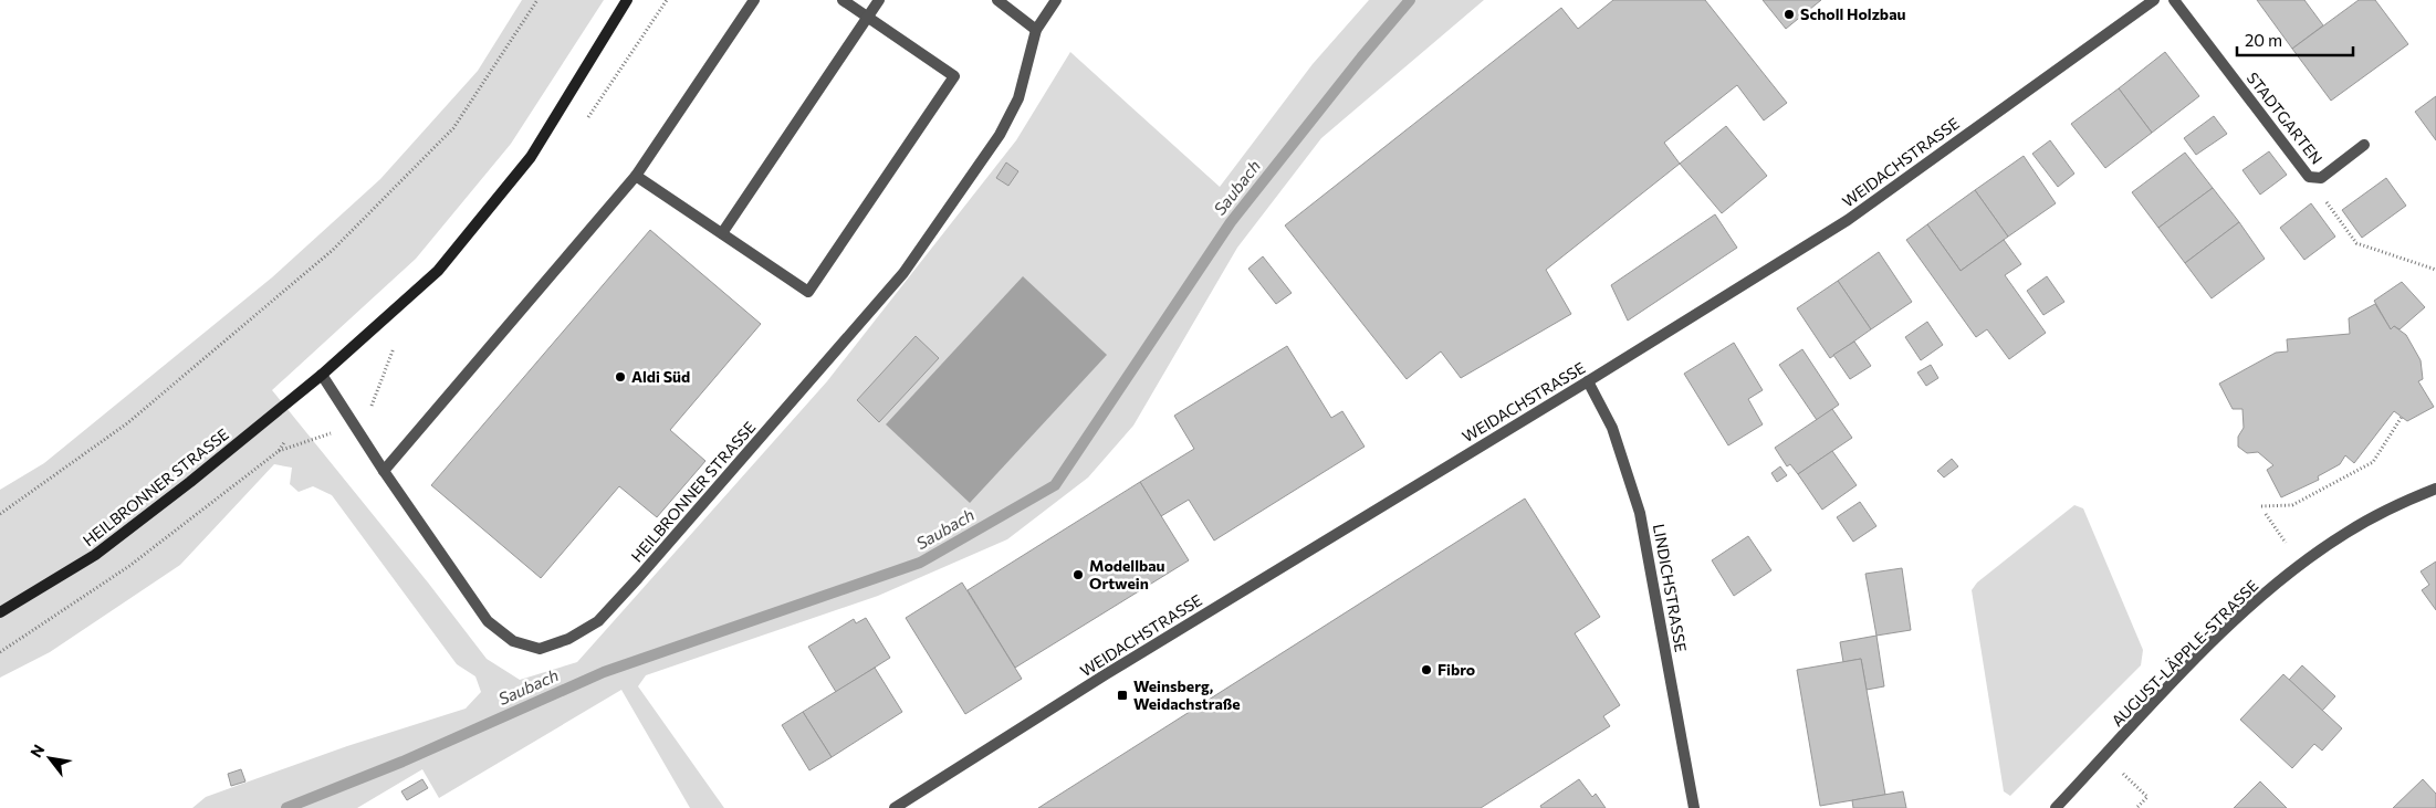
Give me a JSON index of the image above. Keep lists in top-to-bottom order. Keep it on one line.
{"streets":{"street":["STADTGARTEN","WEIDACHSTRASSE","HEILBRONNER STRASSE","LINDICHSTRASSE","AUGUST-LÄPPLE-STRASSE"]},"crossings":[["WEIDACHSTRASSE","LINDICHSTRASSE"]],"water":["Saubach"],"places":{"other":["Scholl Holzbau","Aldi Süd","Modellbau Ortwein","Fibro"],"transit":["Weinsberg, Weidachstraße"]},"scale_bar":"20 m","north":"top left"}
